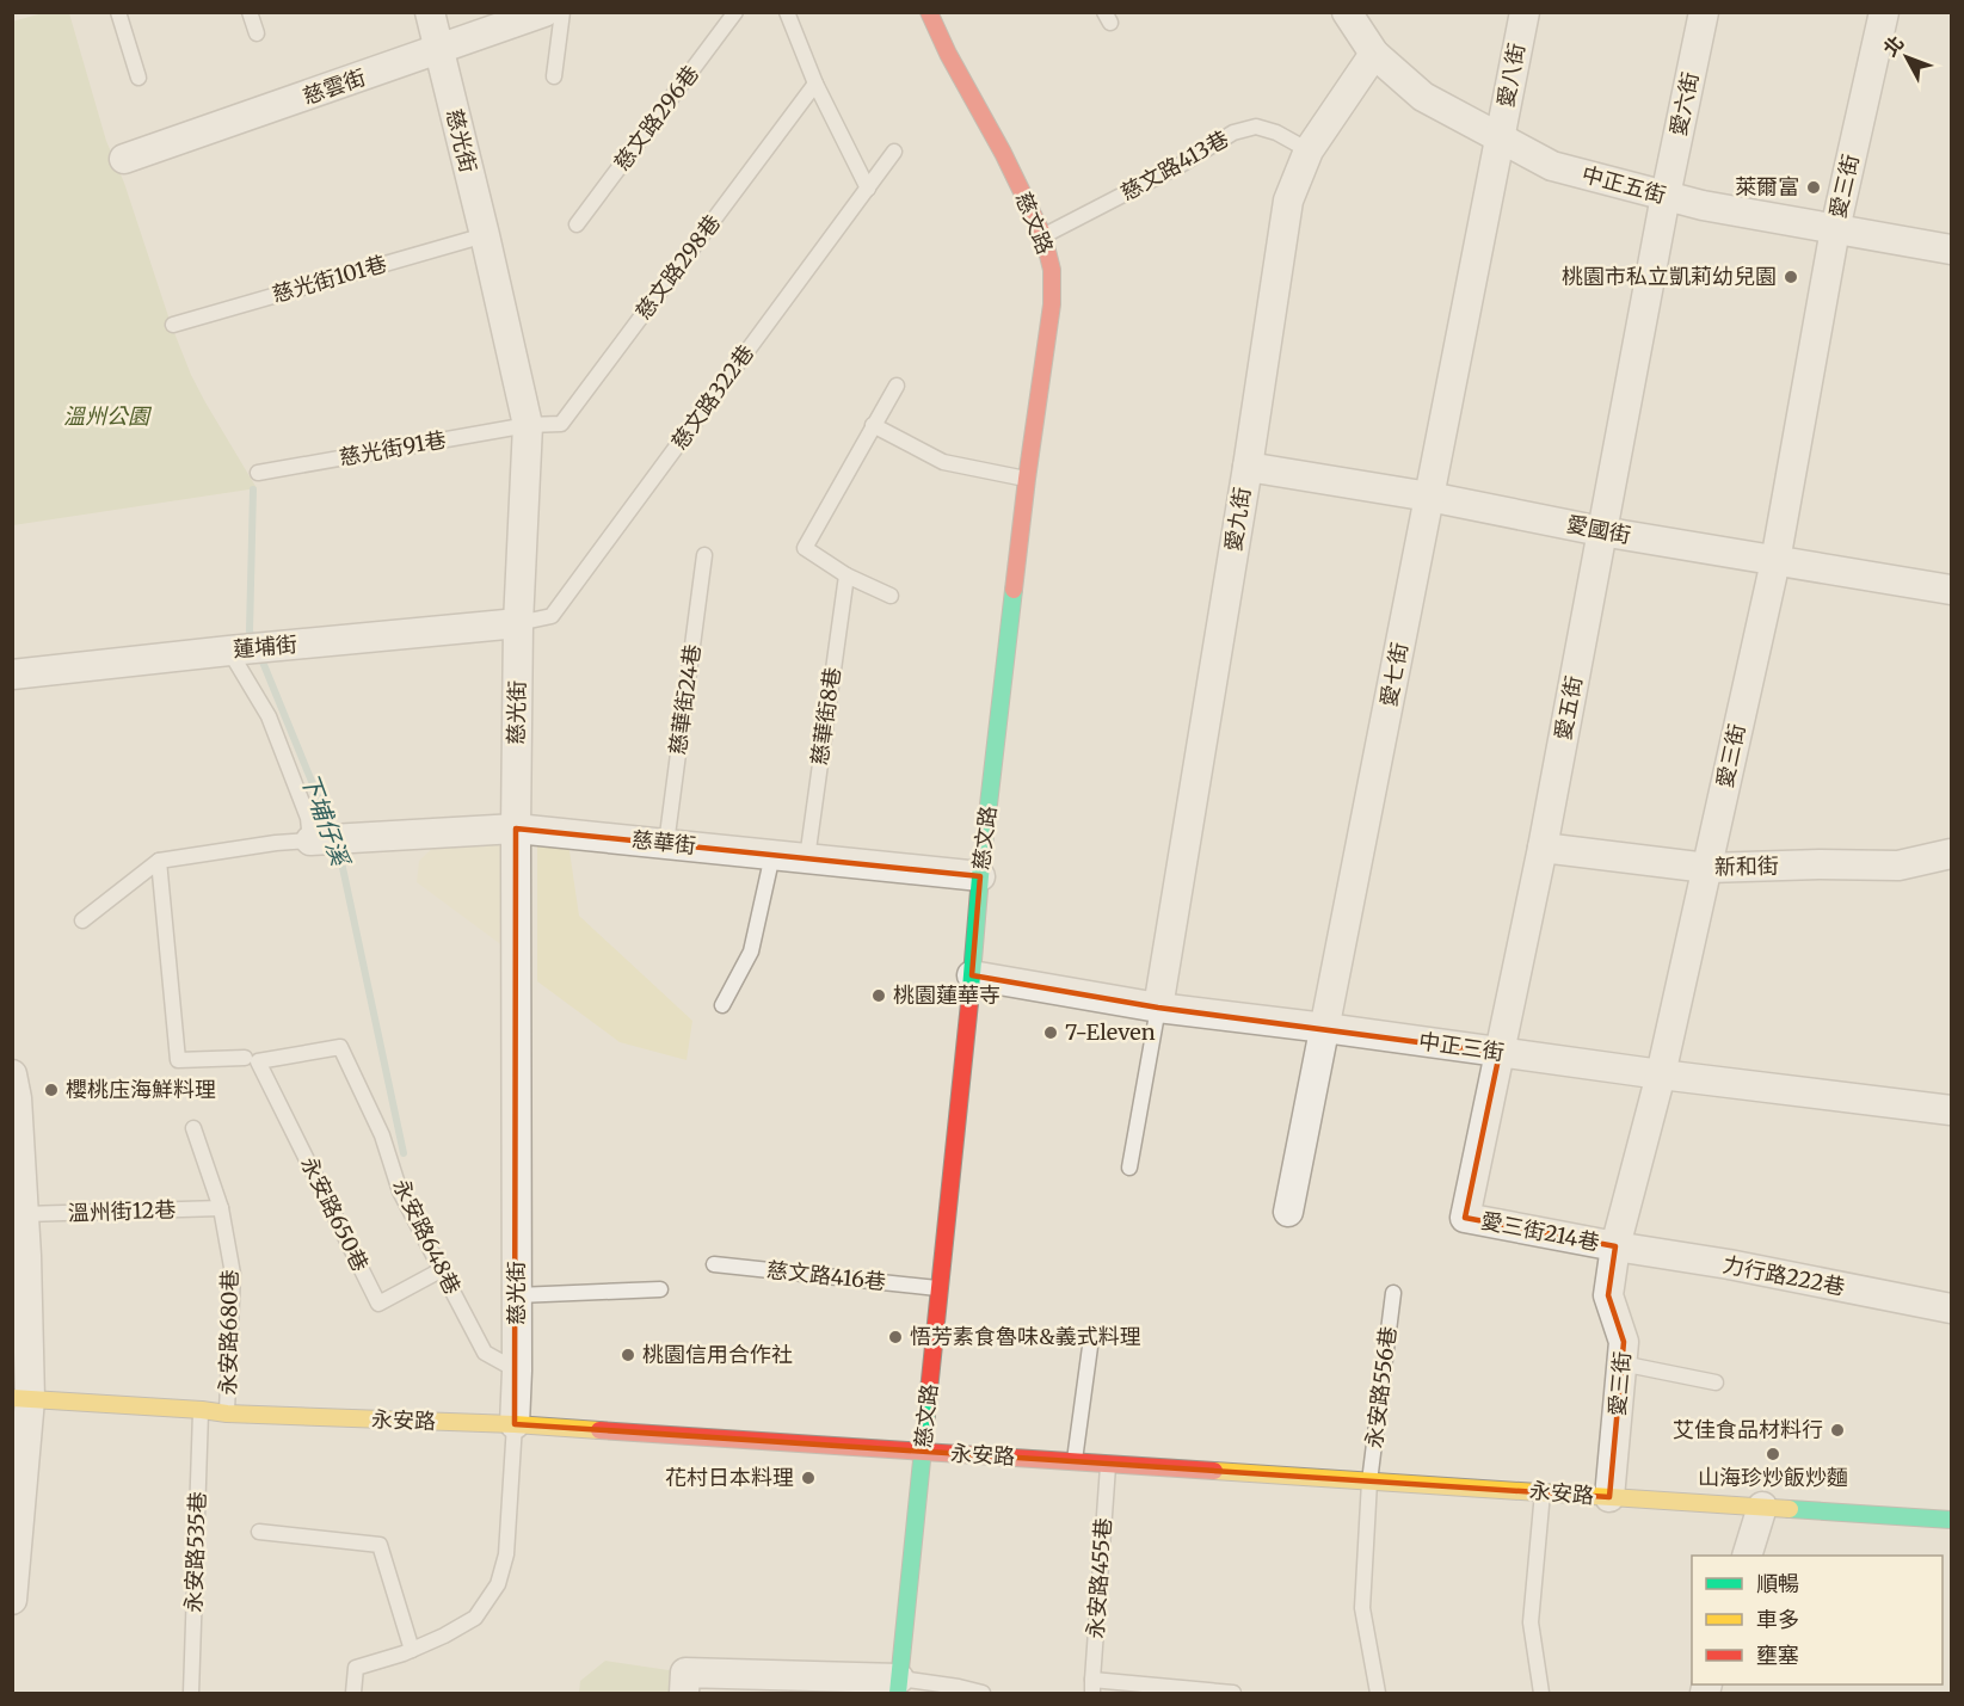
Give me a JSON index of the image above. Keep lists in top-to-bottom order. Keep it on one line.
{"streets":{"main road":["慈文路","永安路"],"street":["愛八街","慈雲街","愛六街","慈光街","中正五街","愛三街","愛九街","愛國街","蓮埔街","愛七街","愛五街","慈華街","新和街","中正三街","愛三街214巷","力行路222巷"],"lane":["慈文路296巷","慈文路413巷","慈文路298巷","慈光街101巷","慈文路322巷","慈光街91巷","慈華街24巷","慈華街8巷","溫州街12巷","永安路650巷","永安路648巷","慈文路416巷","永安路680巷","永安路556巷","永安路535巷","永安路455巷"]},"crossings":[["愛八街","中正五街"],["愛八街","愛七街"],["慈雲街","慈光街"],["愛六街","中正五街"],["愛六街","愛五街"],["慈光街","慈文路298巷"],["慈光街","慈光街101巷"],["慈光街","慈文路322巷"],["慈光街","慈光街91巷"],["慈光街","蓮埔街"],["慈光街","慈華街"],["慈光街","永安路648巷"],["慈光街","永安路"],["慈文路413巷","慈文路"],["慈文路413巷","愛九街"],["中正五街","愛三街"],["中正五街","愛九街"],["中正五街","愛七街"],["中正五街","愛五街"],["愛三街","愛國街"],["愛三街","新和街"],["愛三街","中正三街"],["愛三街","愛三街214巷"],["愛三街","力行路222巷"],["愛三街","永安路"],["慈文路","慈華街"],["慈文路","中正三街"],["慈文路","慈文路416巷"],["慈文路","永安路"],["慈文路298巷","慈光街91巷"],["慈文路322巷","蓮埔街"],["愛九街","愛國街"],["愛九街","中正三街"],["愛國街","愛七街"],["愛國街","愛五街"],["愛七街","中正三街"],["慈華街24巷","慈華街"],["愛五街","新和街"],["愛五街","中正三街"],["愛五街","愛三街214巷"],["慈華街8巷","慈華街"],["溫州街12巷","永安路680巷"],["永安路650巷","永安路648巷"],["愛三街214巷","力行路222巷"],["永安路680巷","永安路"],["永安路556巷","永安路"],["永安路","永安路535巷"],["永安路","永安路455巷"]],"water":["下埔仔溪"],"parks":["溫州公園"],"places":["萊爾富","桃園市私立凱莉幼兒園","桃園蓮華寺","7-Eleven","櫻桃庒海鮮料理","悟芳素食魯味&義式料理","桃園信用合作社","艾佳食品材料行","山海珍炒飯炒麵","花村日本料理"],"legend":["順暢","車多","壅塞"],"north":"top left"}
